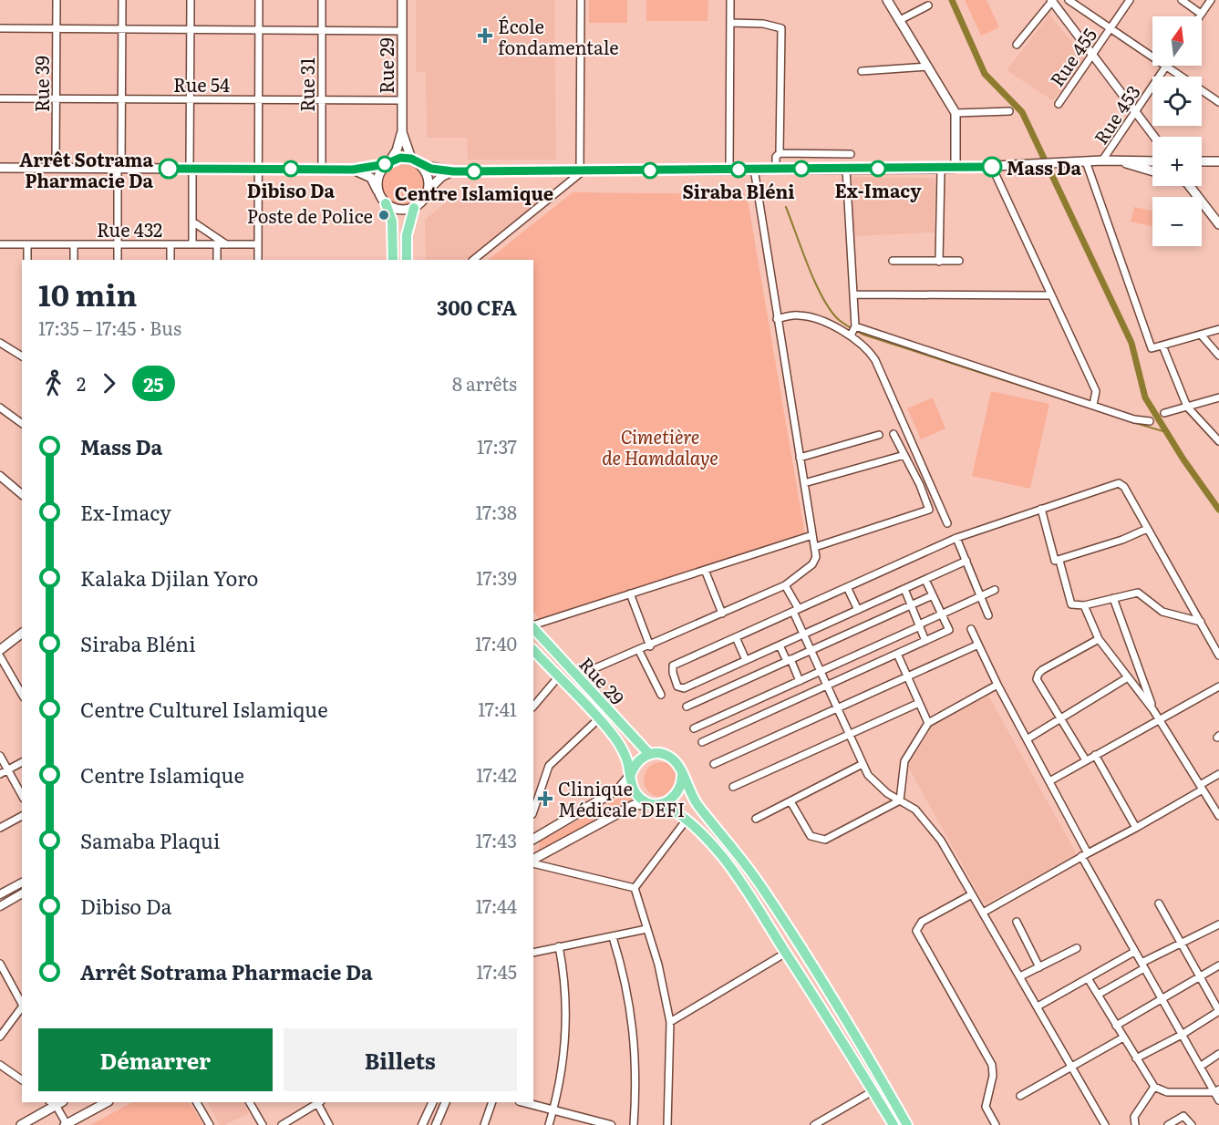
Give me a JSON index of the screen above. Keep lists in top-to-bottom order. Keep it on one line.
{"streets":{"main road":["Rue 29"],"street":["Rue 455","Rue 39","Rue 54","Rue 31","Rue 453","Rue 432"]},"crossings":[["Rue 29","Rue 54"],["Rue 39","Rue 54"],["Rue 54","Rue 31"]],"parks":["Cimetière de Hamdalaye"],"places":{"health":["École fondamentale","Clinique Médicale DEFI"],"other":["Mass Da","Arrêt Sotrama Pharmacie Da","Dibiso Da","Ex-Imacy","Siraba Bléni","Centre Islamique","Poste de Police"]},"lines":["bus line 25"],"north":"top","page":{"map_buttons":["+","−"],"heading":["10 min","17:35 – 17:45 · Bus","300 CFA"],"legs":["2","25","8 arrêts"],"list":[{"name":"Mass Da","value":"17:37"},{"name":"Ex-Imacy","value":"17:38"},{"name":"Kalaka Djilan Yoro","value":"17:39"},{"name":"Siraba Bléni","value":"17:40"},{"name":"Centre Culturel Islamique","value":"17:41"},{"name":"Centre Islamique","value":"17:42"},{"name":"Samaba Plaqui","value":"17:43"},{"name":"Dibiso Da","value":"17:44"},{"name":"Arrêt Sotrama Pharmacie Da","value":"17:45"}],"buttons":["Démarrer","Billets"]}}
